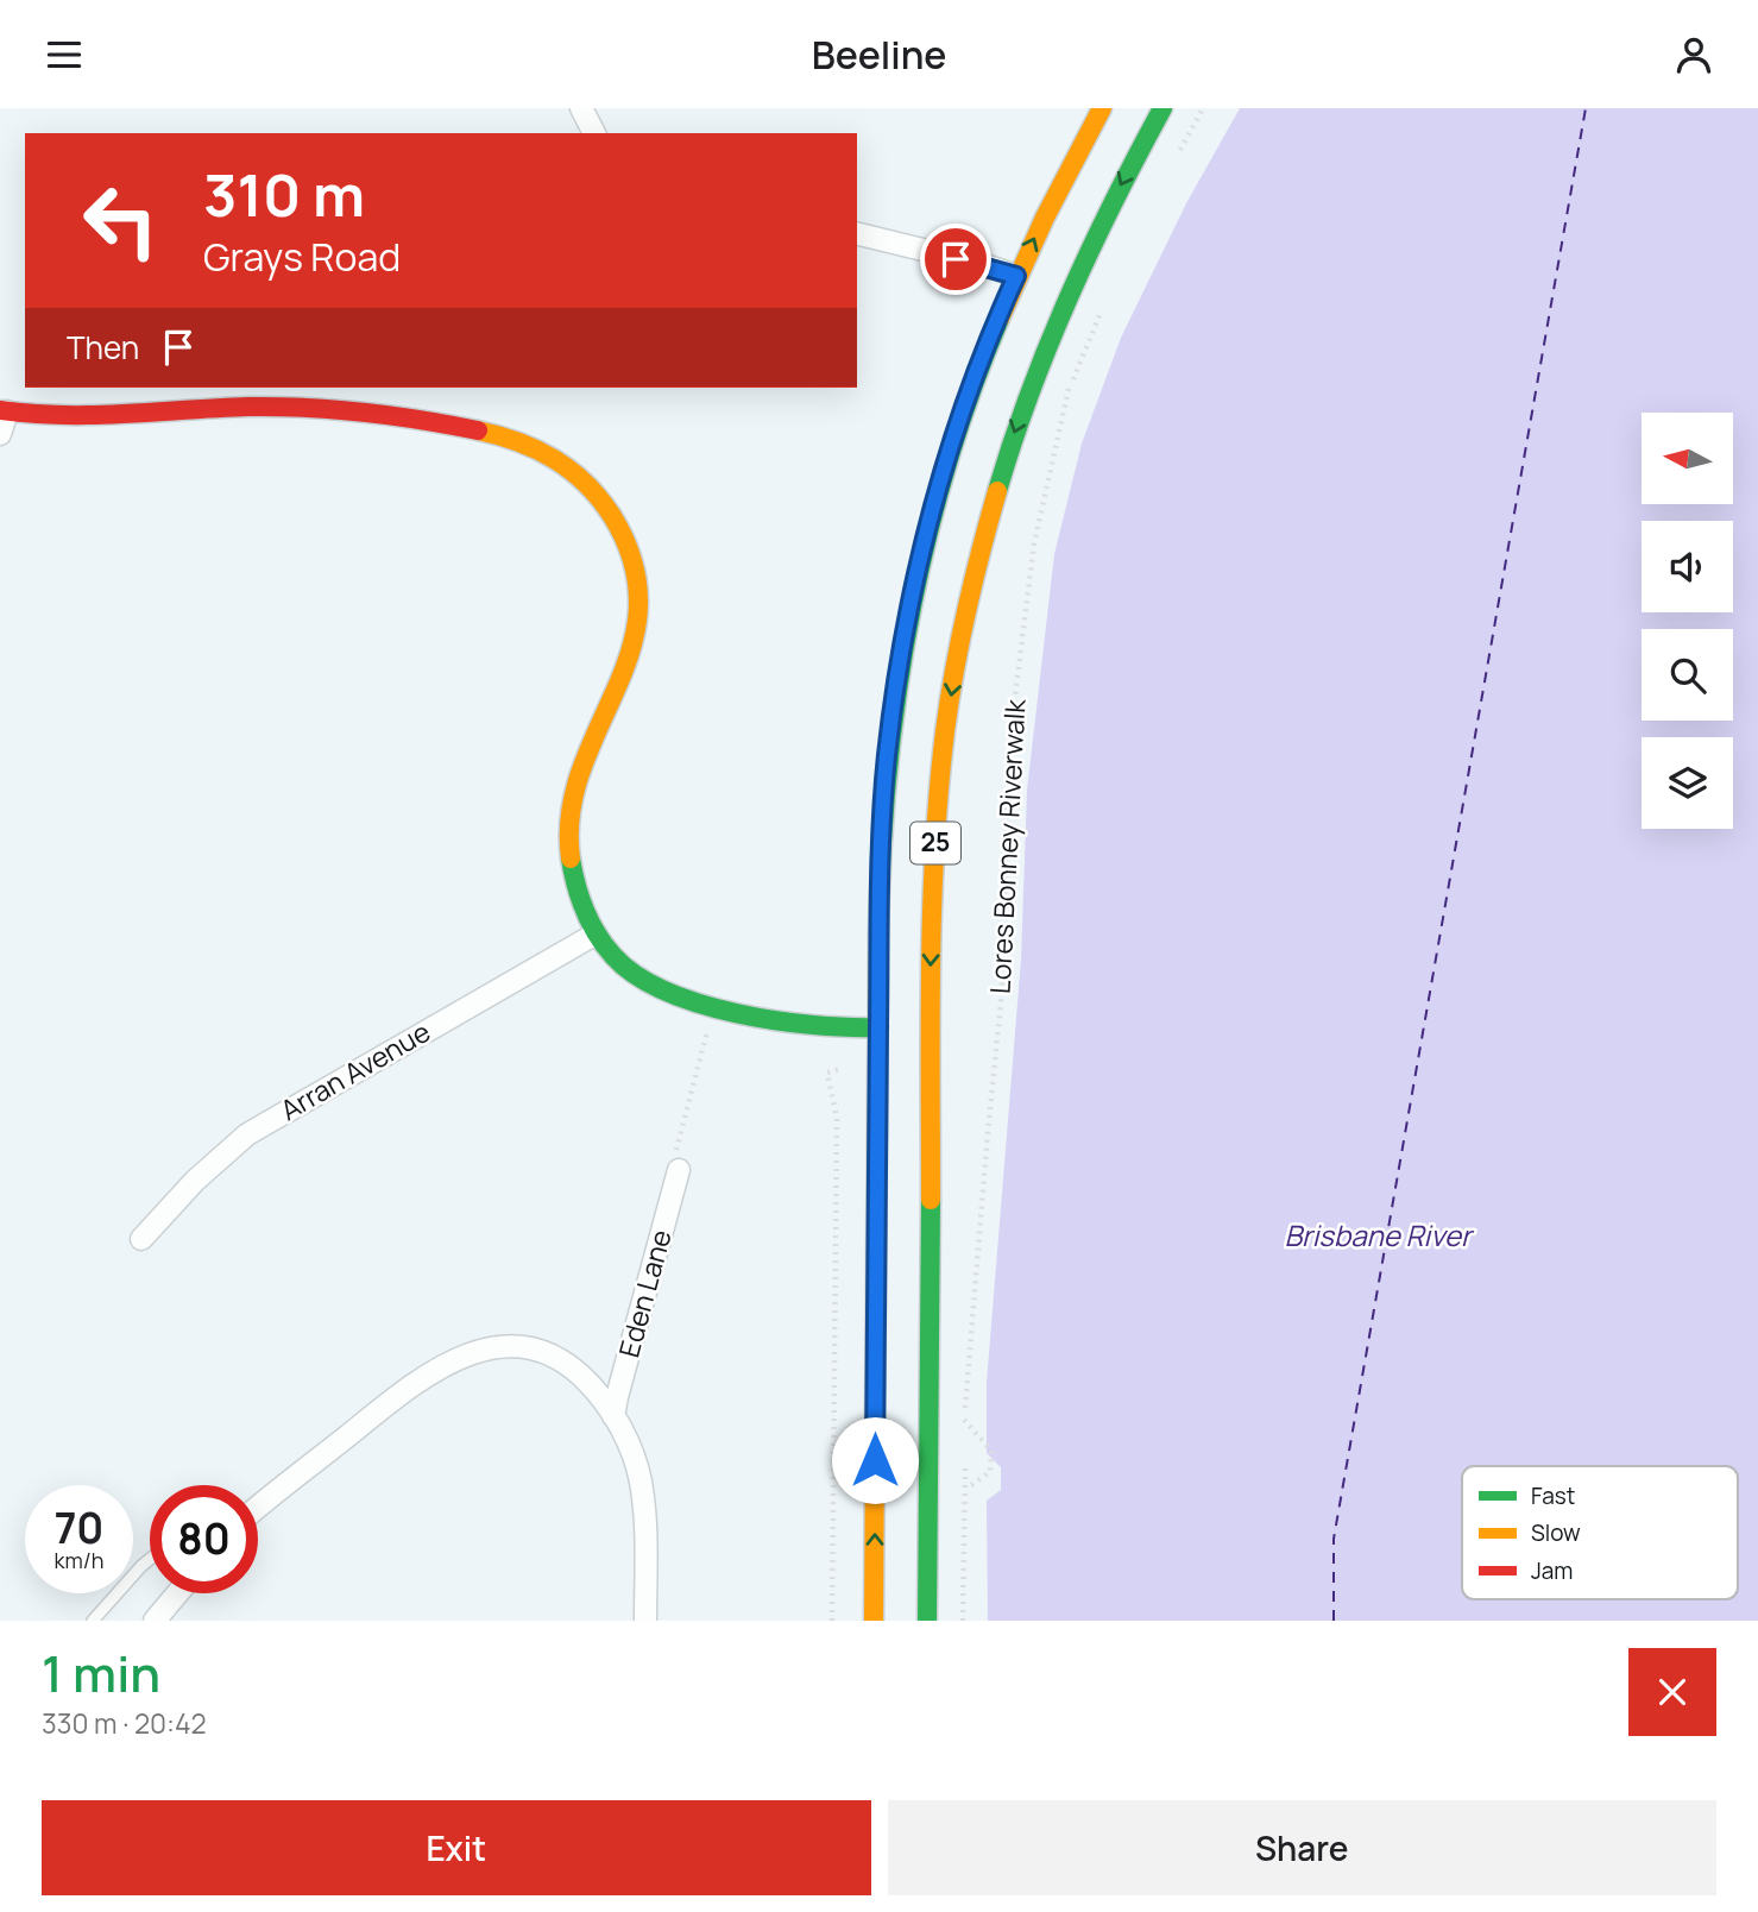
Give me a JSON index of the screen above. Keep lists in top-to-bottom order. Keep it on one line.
{"streets":{"main road":["25"],"street":["Arran Avenue","Eden Lane"],"path":["Lores Bonney Riverwalk"]},"water":["Brisbane River"],"legend":["Fast","Slow","Jam"],"north":"left","page":{"header":"Beeline","turn":["310 m","Grays Road"],"then":"Then","speed":"70 km/h","limit":"80","heading":["1 min","330 m · 20:42"],"buttons":["Exit","Share"]}}
